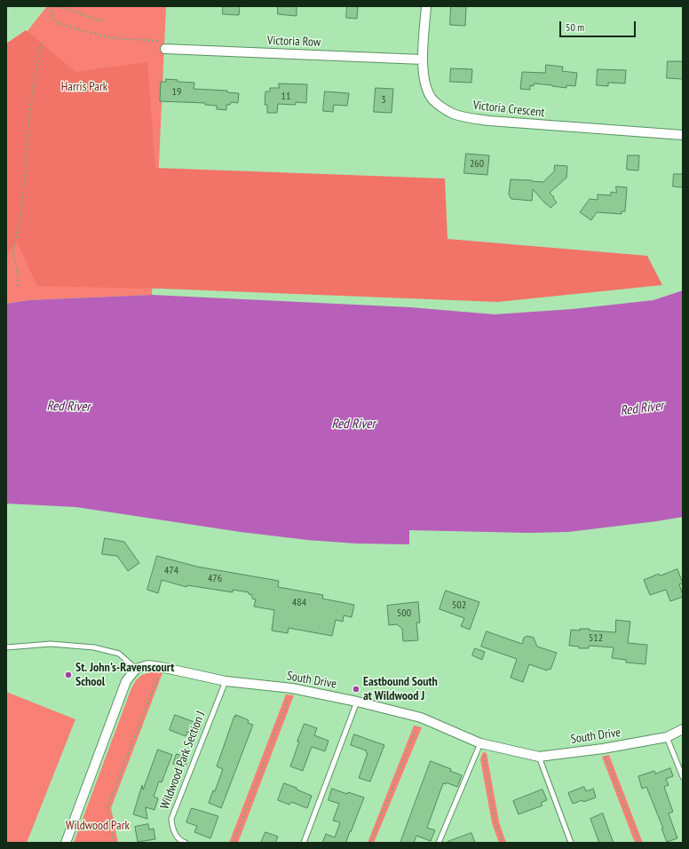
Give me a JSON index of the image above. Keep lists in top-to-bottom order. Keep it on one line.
{"streets":{"street":["Victoria Row","Victoria Crescent","South Drive"],"lane":["Wildwood Park Section J"]},"crossings":[["Victoria Row","Victoria Crescent"],["South Drive","Wildwood Park Section J"]],"water":["Red River"],"parks":["Harris Park","Wildwood Park"],"places":["St. John's-Ravenscourt School","Eastbound South at Wildwood J"],"house_numbers":["19","11","3","260","474","476","484","502","500","512"],"scale_bar":"50 m"}
